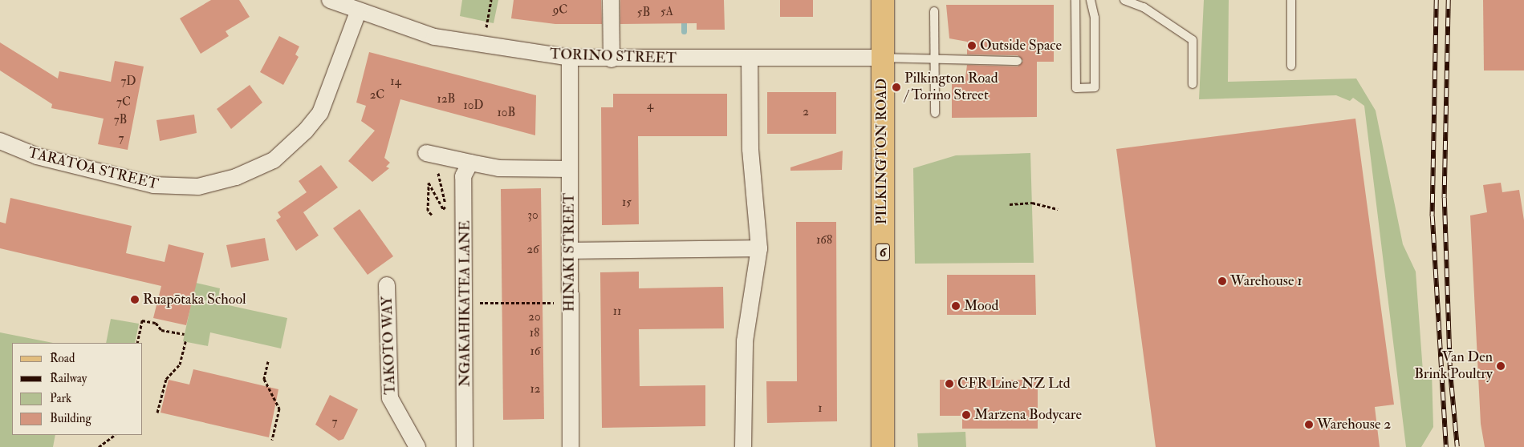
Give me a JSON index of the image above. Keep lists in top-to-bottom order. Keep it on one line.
{"streets":{"main road":["PILKINGTON ROAD","6"],"street":["TORINO STREET","TARATOA STREET","HINAKI STREET","NGAKAHIKATEA LANE","TAKOTO WAY"]},"crossings":[["TORINO STREET","PILKINGTON ROAD"],["TORINO STREET","TARATOA STREET"],["TORINO STREET","HINAKI STREET"]],"places":["Outside Space","Pilkington Road / Torino Street","Warehouse 1","Ruapōtaka School","Mood","Van Den Brink Poultry","CFR Line NZ Ltd","Marzena Bodycare","Warehouse 2"],"house_numbers":["9C","5A","5B","7D","14","2C","12B","7C","10D","4","2","10B","7B","7","15","30","168","26","11","20","18","16","12","1","7"],"legend":["Road","Railway","Park","Building"]}
